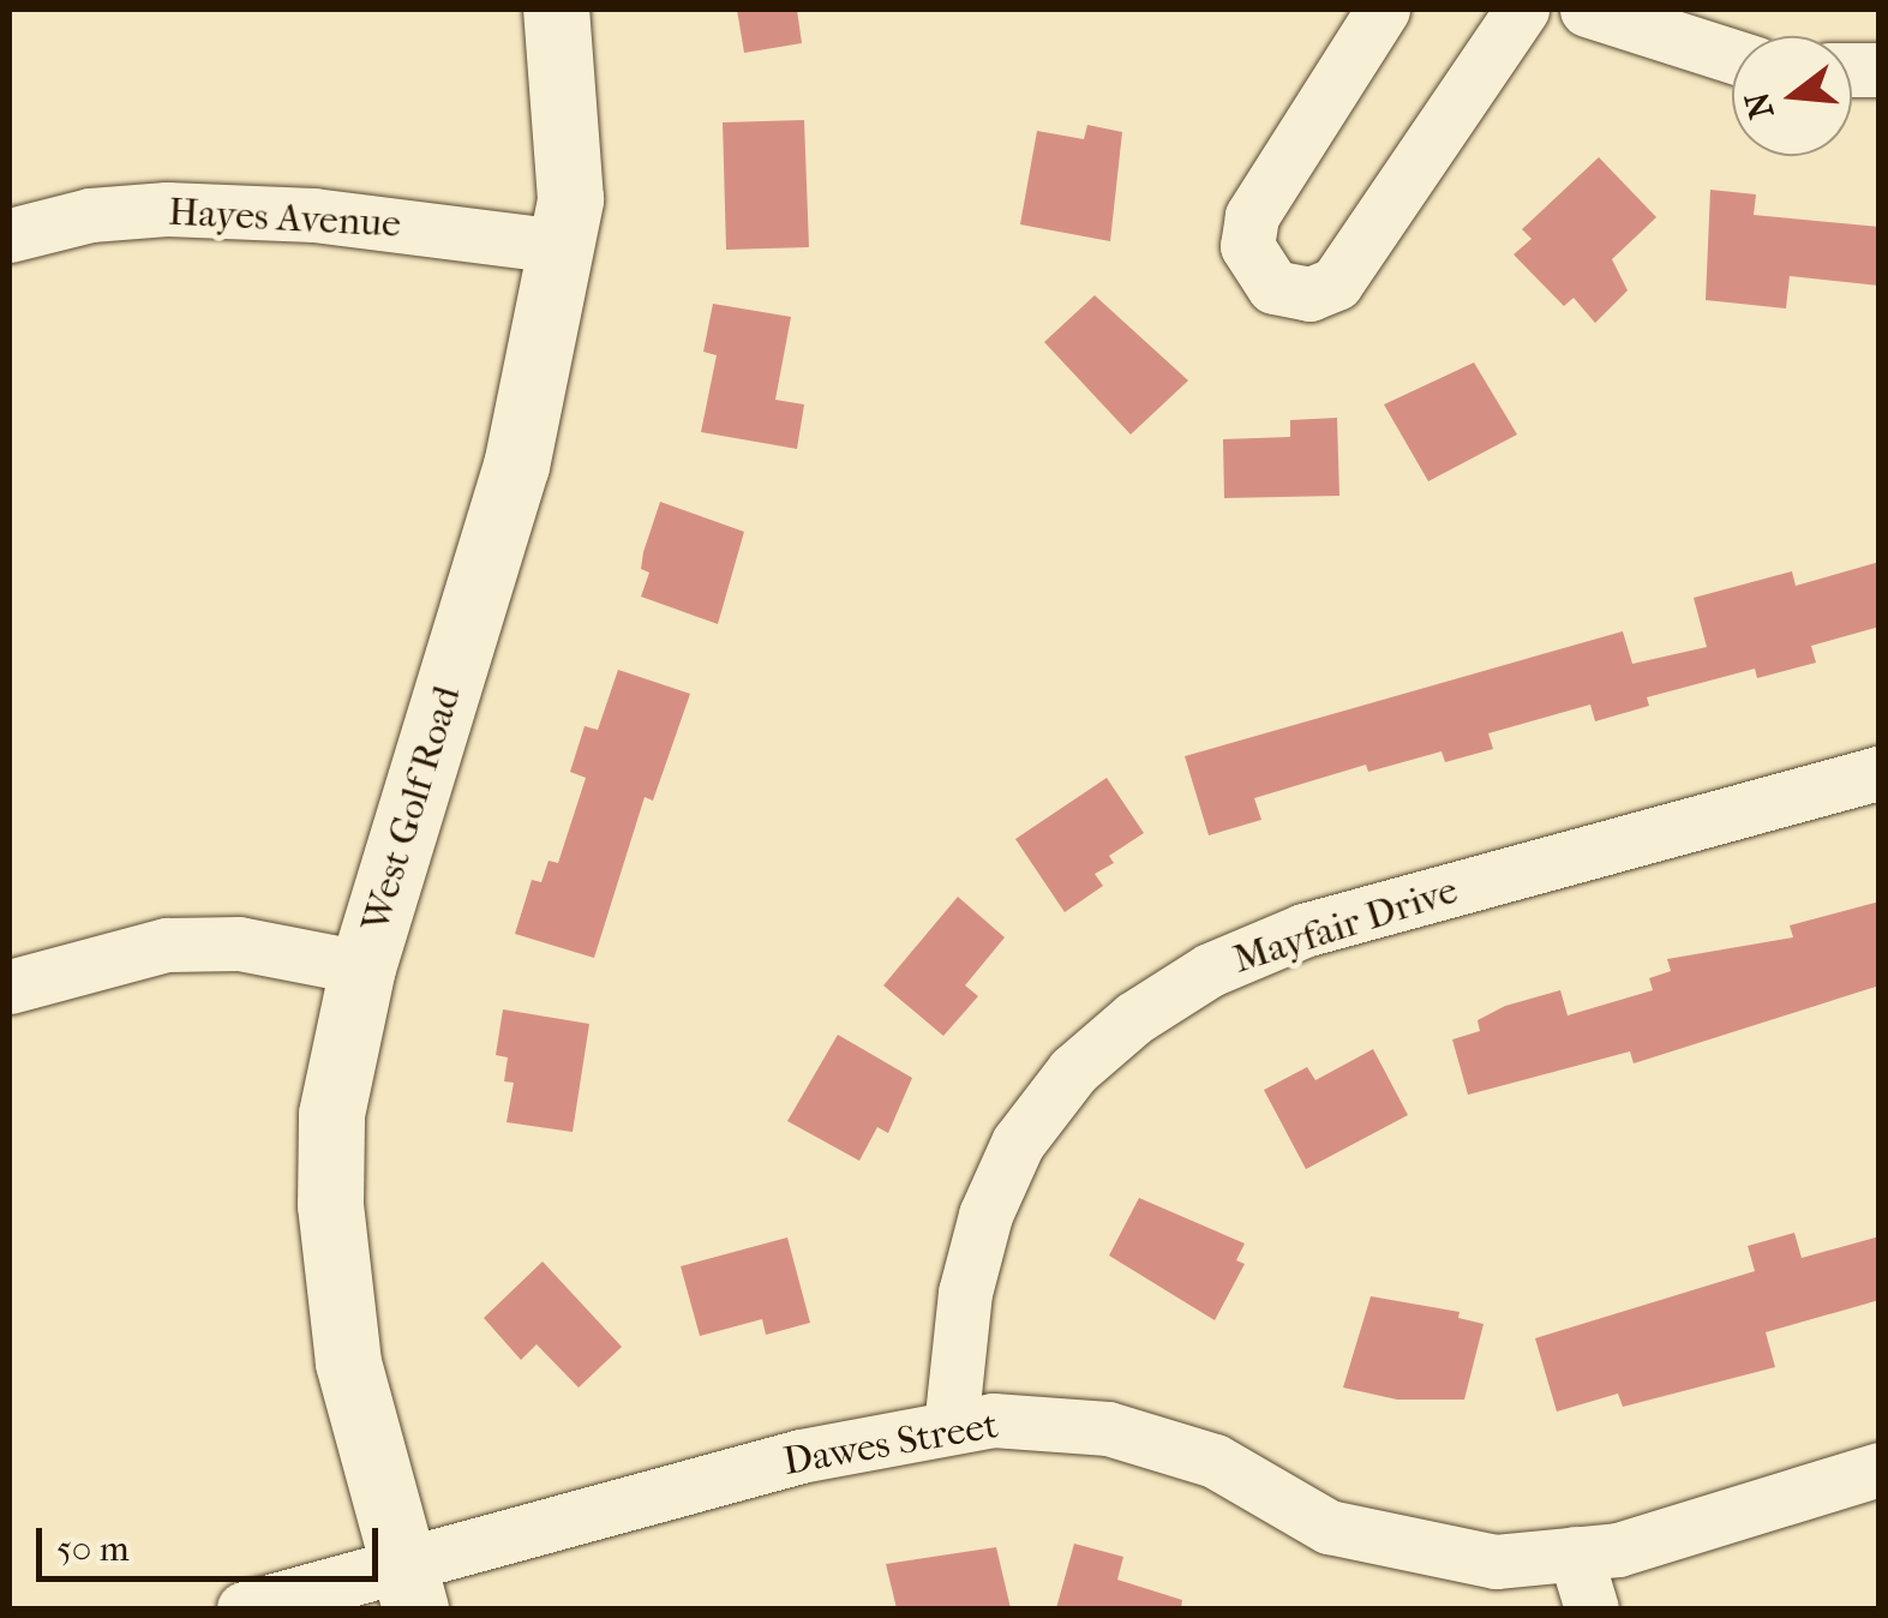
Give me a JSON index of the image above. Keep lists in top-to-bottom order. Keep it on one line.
{"streets":{"street":["Hayes Avenue","West Golf Road","Mayfair Drive","Dawes Street"]},"crossings":[["Hayes Avenue","West Golf Road"],["West Golf Road","Dawes Street"],["Mayfair Drive","Dawes Street"]],"scale_bar":"50 m","north":"left"}
